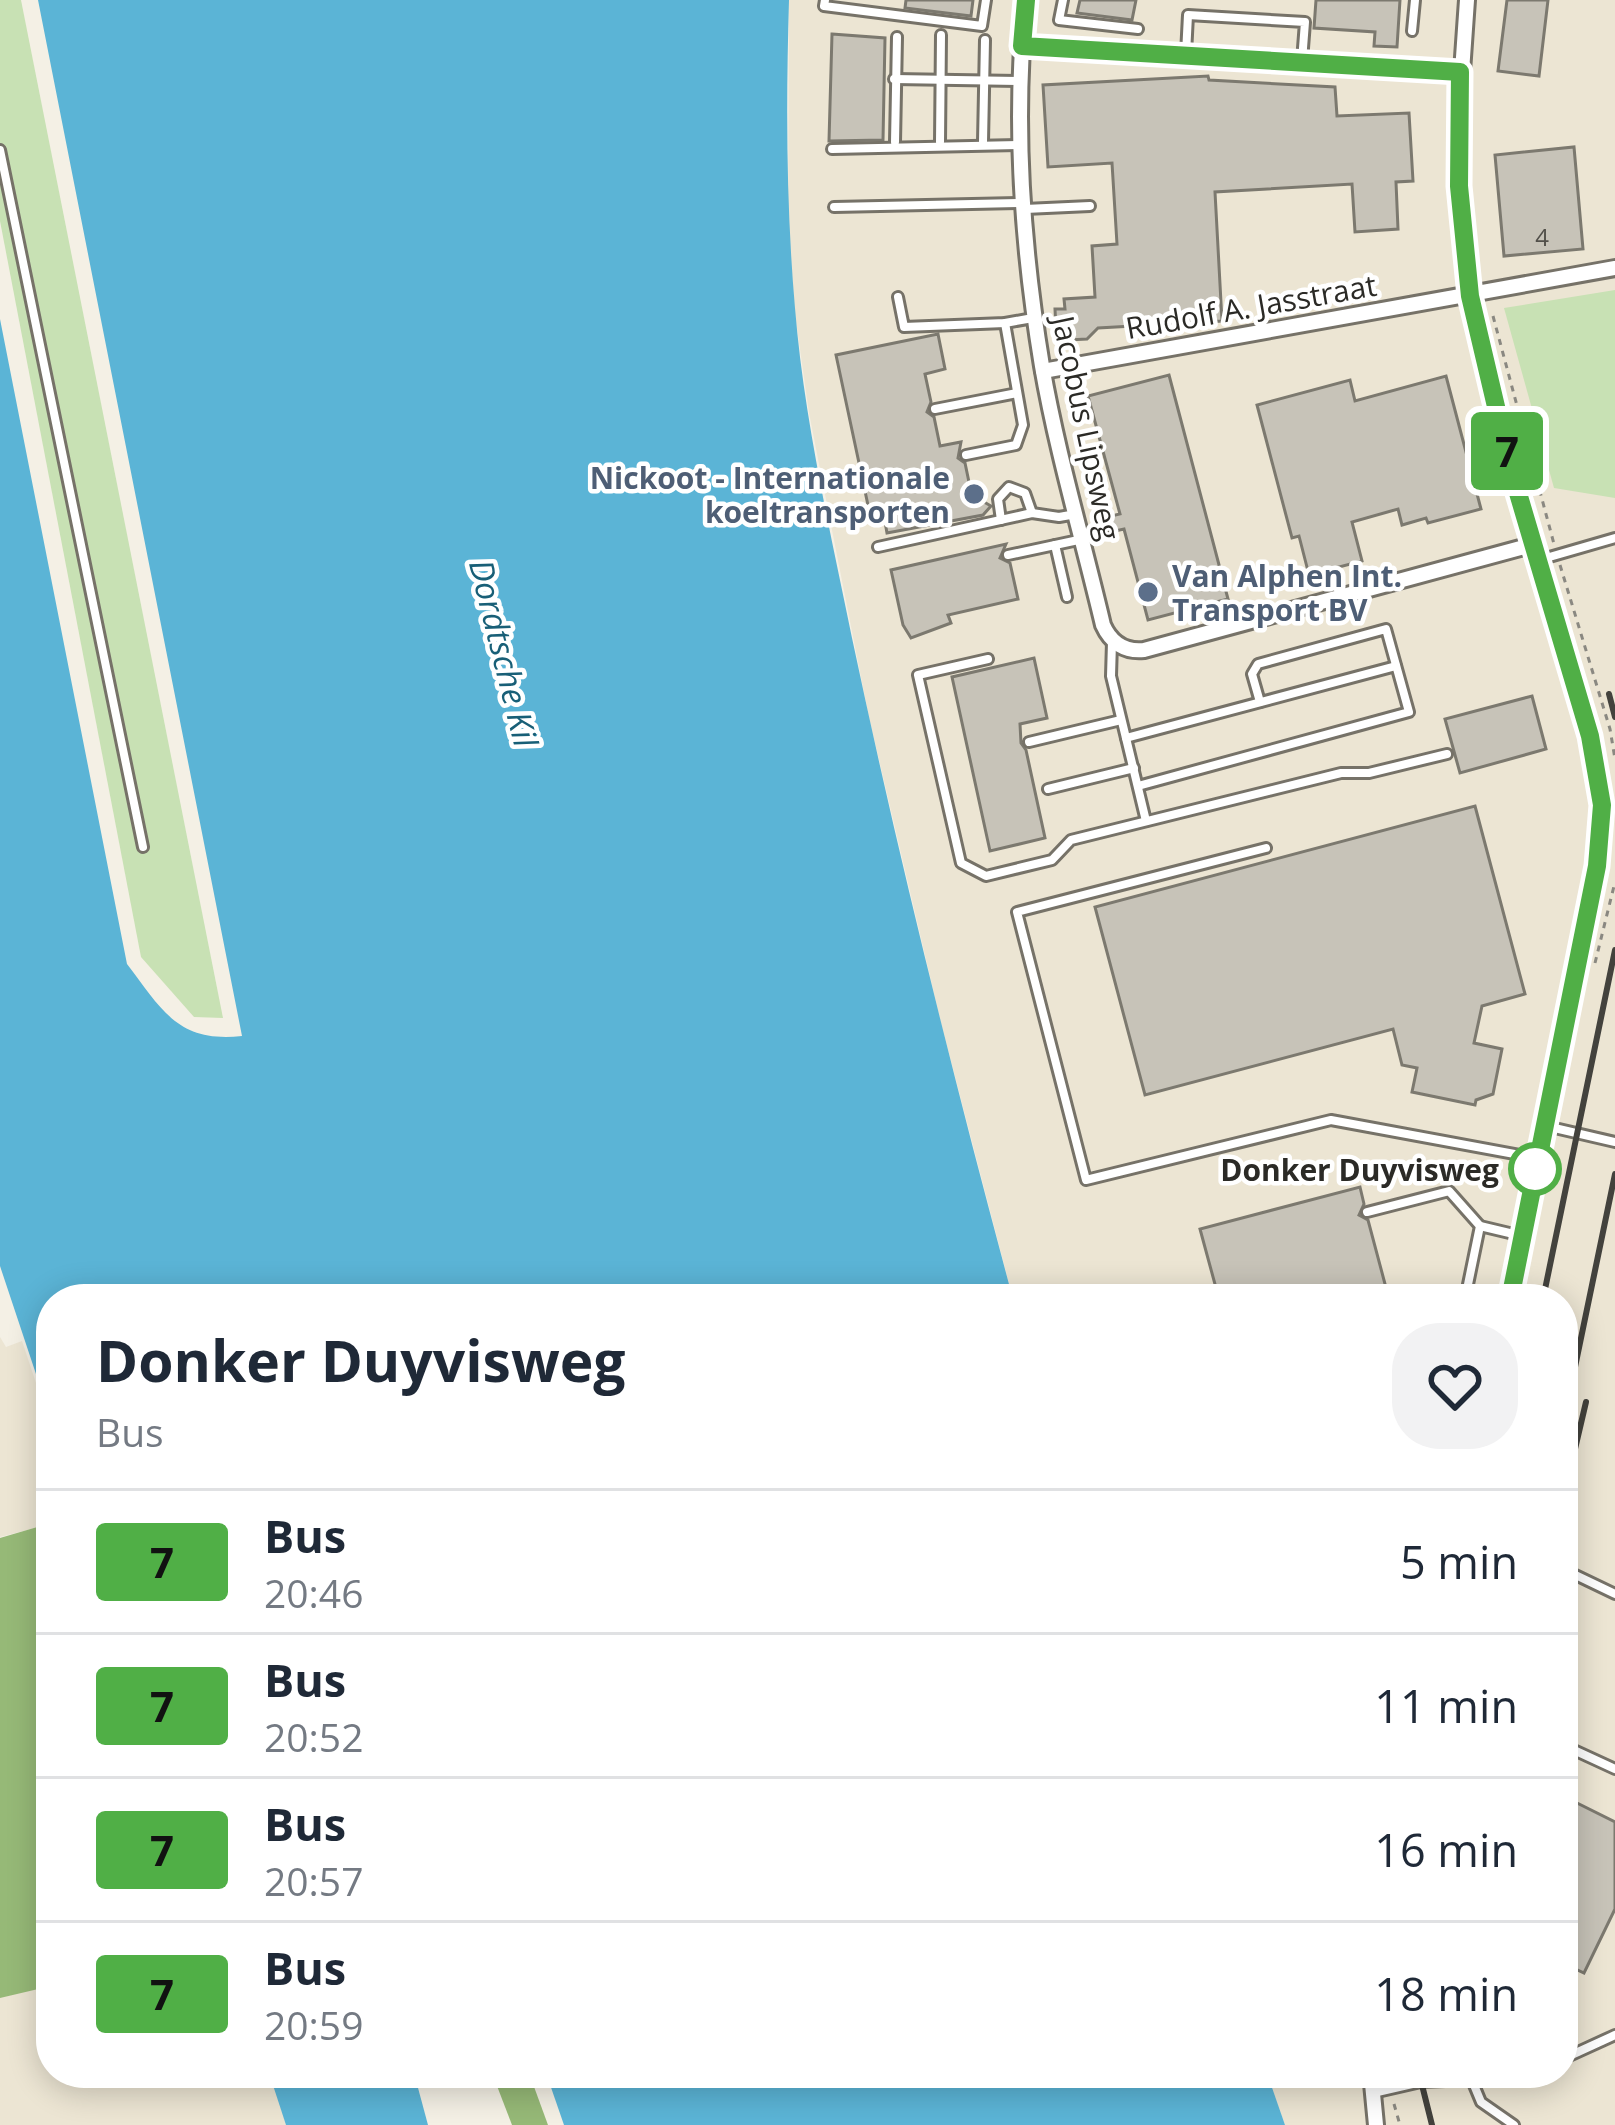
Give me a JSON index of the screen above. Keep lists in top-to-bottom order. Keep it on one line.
{"streets":{"street":["Rudolf A. Jasstraat","Jacobus Lipsweg"]},"crossings":[["Rudolf A. Jasstraat","Jacobus Lipsweg"]],"water":["Dordtsche Kil"],"places":["Nickoot - Internationale koeltransporten","Van Alphen Int. Transport BV","Donker Duyvisweg"],"lines":["bus line 7"],"house_numbers":["4"],"page":{"on_map":"7","heading":["Donker Duyvisweg","Bus"],"list":[{"mark":"7","name":"Bus","note":"20:46","value":"5 min"},{"mark":"7","name":"Bus","note":"20:52","value":"11 min"},{"mark":"7","name":"Bus","note":"20:57","value":"16 min"},{"mark":"7","name":"Bus","note":"20:59","value":"18 min"}]}}
